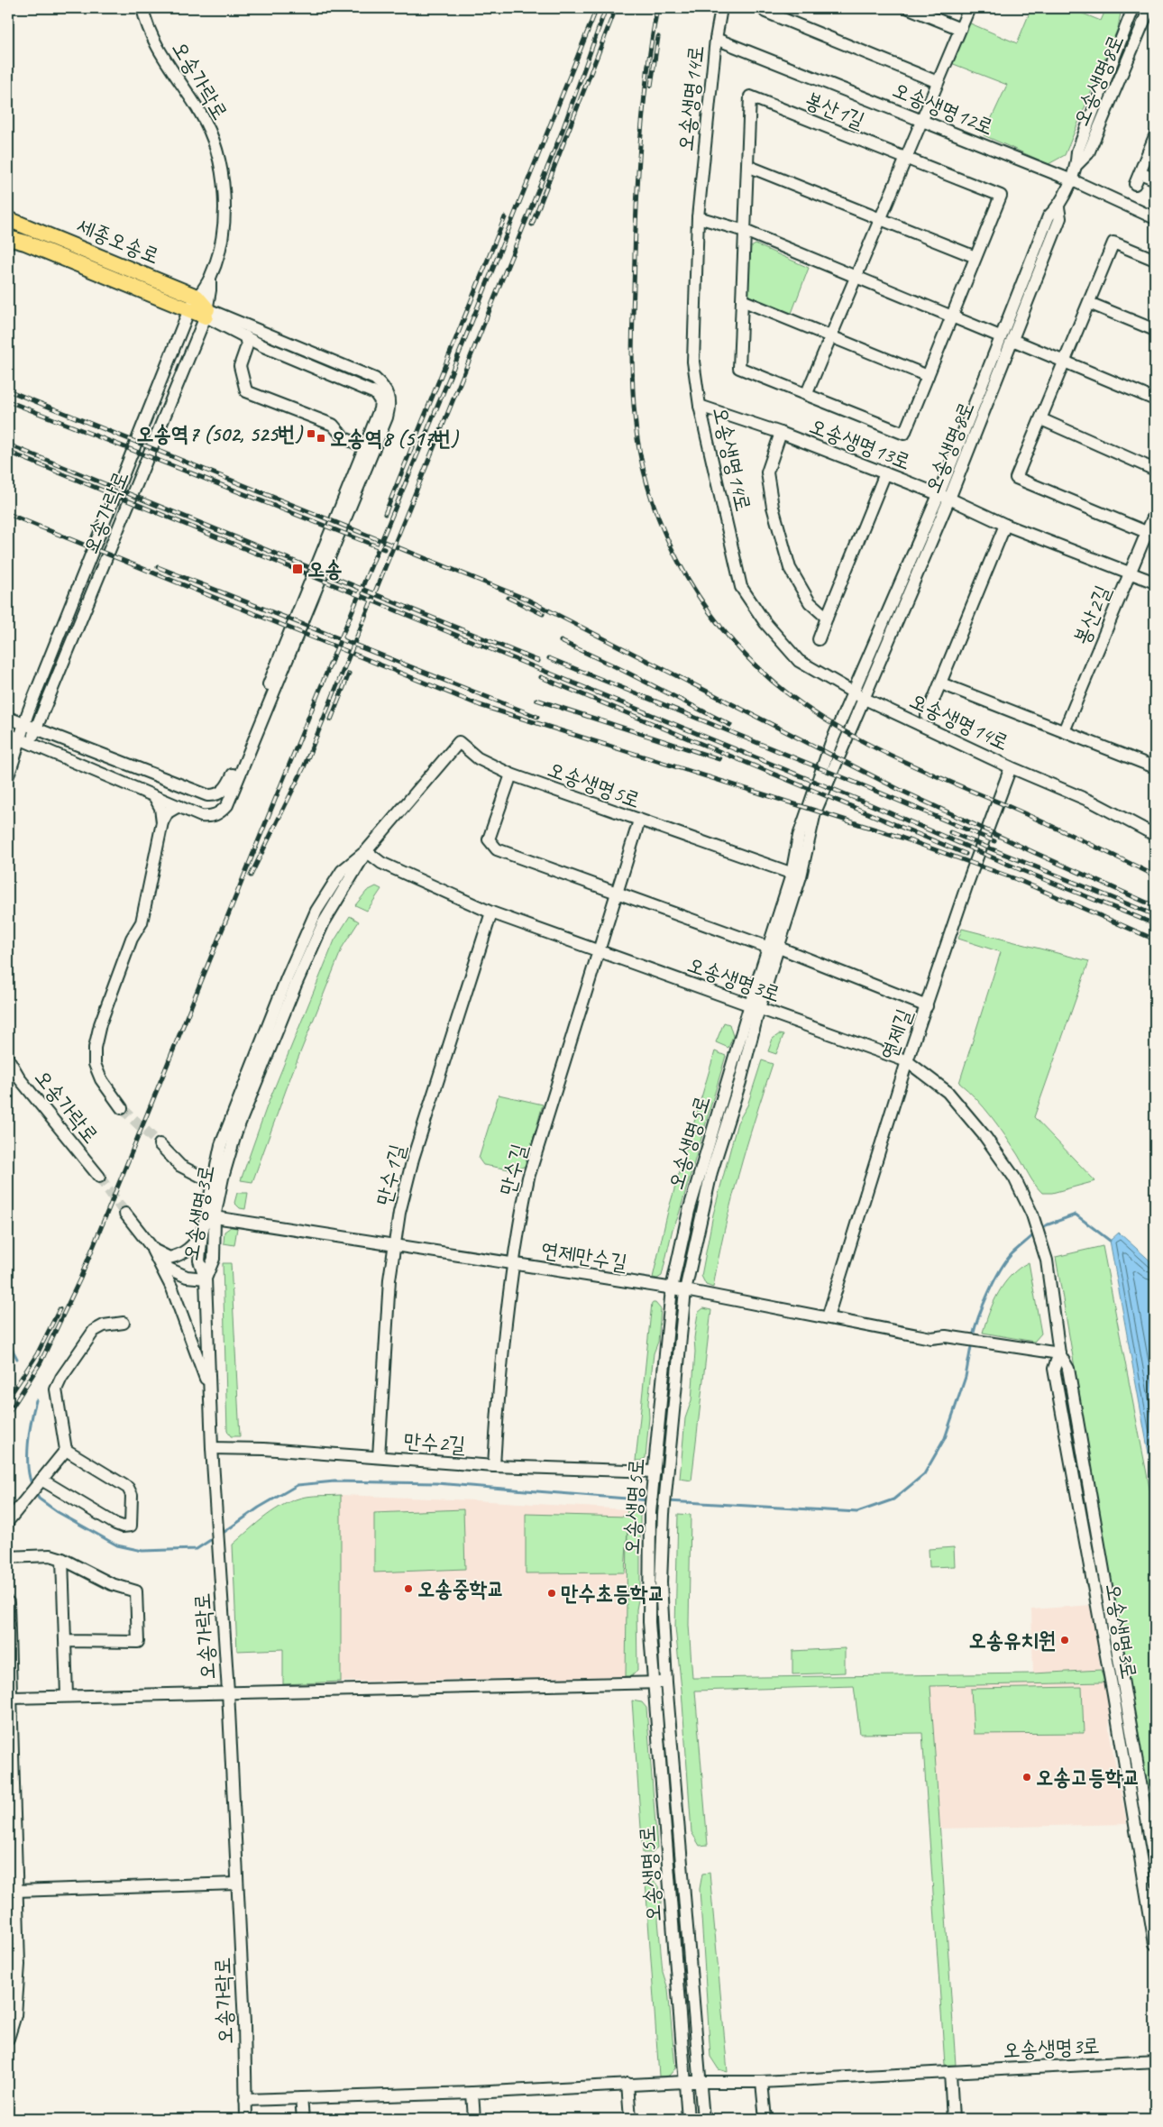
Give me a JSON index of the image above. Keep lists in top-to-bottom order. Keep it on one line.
{"streets":{"main road":["세종오송로"],"street":["오송가락로","오송생명8로","오송생명14로","오송생명12로","봉산1길","오송생명13로","봉산2길","오송생명5로","오송생명3로","연제길","만수길","만수1길","연제만수길","만수2길"]},"crossings":[["오송가락로","세종오송로"],["오송가락로","오송생명3로"],["오송가락로","만수2길"],["오송생명8로","오송생명14로"],["오송생명8로","오송생명12로"],["오송생명8로","오송생명13로"],["오송생명8로","오송생명5로"],["오송생명14로","오송생명12로"],["오송생명14로","오송생명13로"],["오송생명14로","연제길"],["오송생명13로","봉산2길"],["오송생명5로","오송생명3로"],["오송생명5로","만수길"],["오송생명5로","연제만수길"],["오송생명5로","만수2길"],["오송생명3로","연제길"],["오송생명3로","만수길"],["오송생명3로","만수1길"],["오송생명3로","연제만수길"],["연제길","연제만수길"],["만수길","연제만수길"],["만수길","만수2길"],["만수1길","연제만수길"],["만수1길","만수2길"]],"places":{"transit":["오송역7 (502, 525번)","오송역8 (517번)","오송"],"other":["오송중학교","만수초등학교","오송유치원","오송고등학교"]}}
